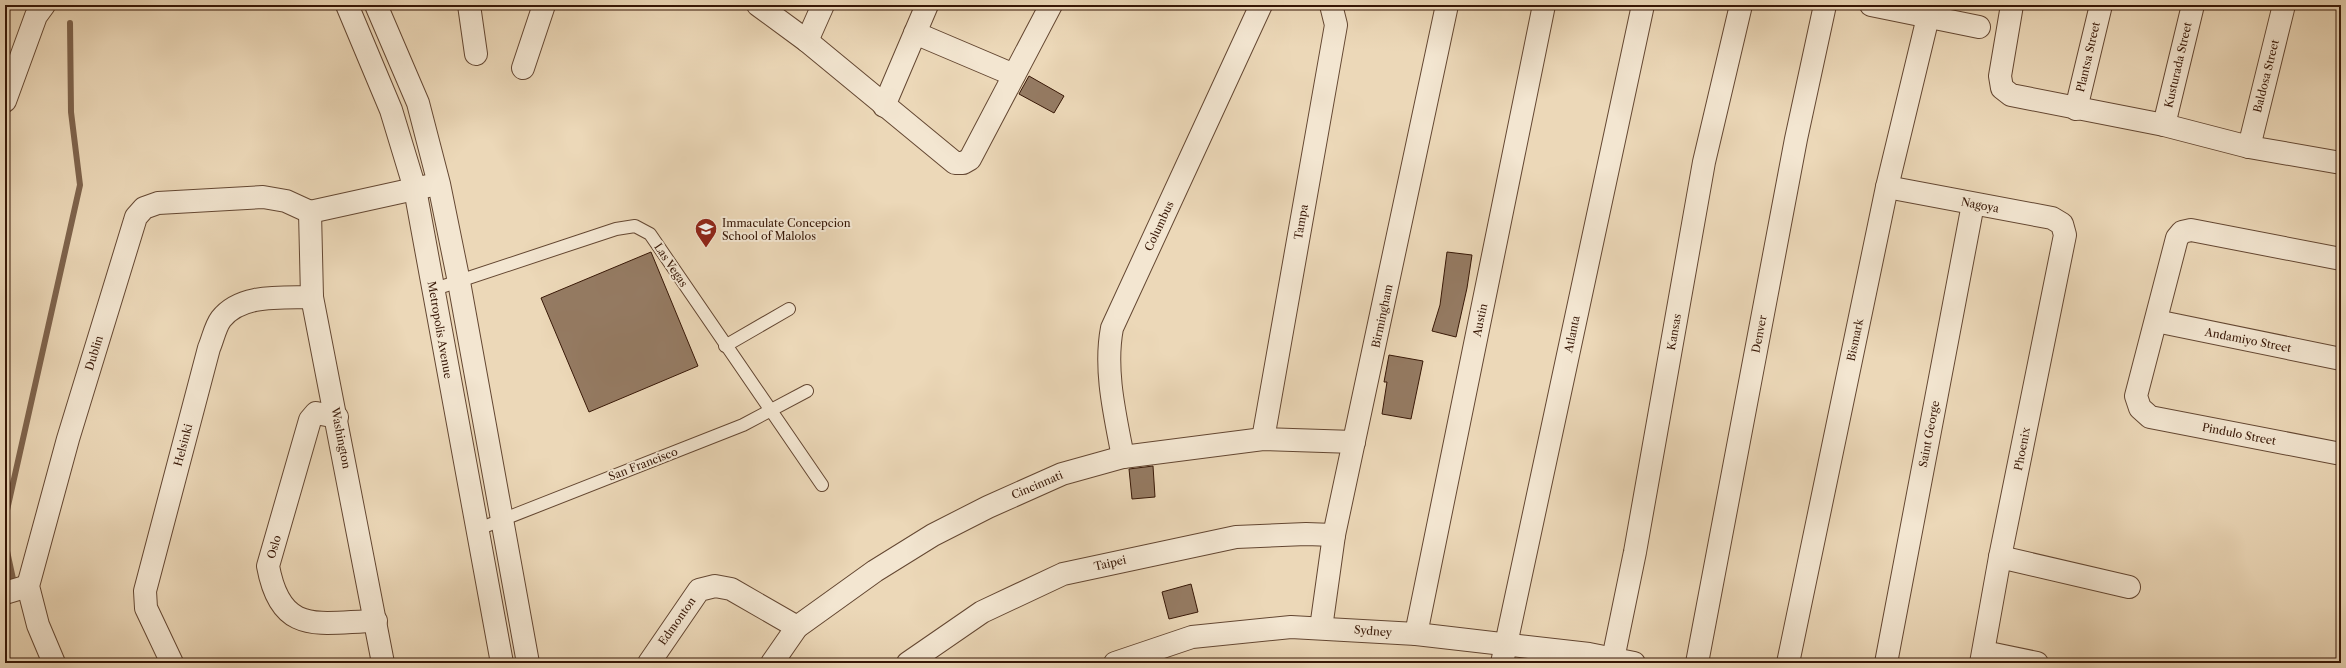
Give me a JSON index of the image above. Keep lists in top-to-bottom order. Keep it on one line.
{"streets":{"street":["Plantsa Street","Kusturada Street","Baldosa Street","Nagoya","Tampa","Columbus","Birmingham","Austin","Metropolis Avenue","Kansas","Atlanta","Denver","Bismark","Andamiyo Street","Dublin","Saint George","Pindulo Street","Washington","Helsinki","Phoenix","Cincinnati","Oslo","Taipei","Edmonton","Sydney"],"lane":["Las Vegas","San Francisco"]},"crossings":[["Nagoya","Bismark"],["Nagoya","Saint George"],["Nagoya","Phoenix"],["Tampa","Cincinnati"],["Columbus","Cincinnati"],["Las Vegas","Metropolis Avenue"],["Las Vegas","San Francisco"],["Birmingham","Cincinnati"],["Birmingham","Taipei"],["Birmingham","Sydney"],["Austin","Sydney"],["Metropolis Avenue","San Francisco"],["Kansas","Sydney"],["Atlanta","Sydney"],["Andamiyo Street","Pindulo Street"],["Dublin","Washington"],["Washington","Helsinki"],["Washington","Oslo"],["Cincinnati","Edmonton"]],"places":{"school or university":["Immaculate Concepcion School of Malolos"]}}
